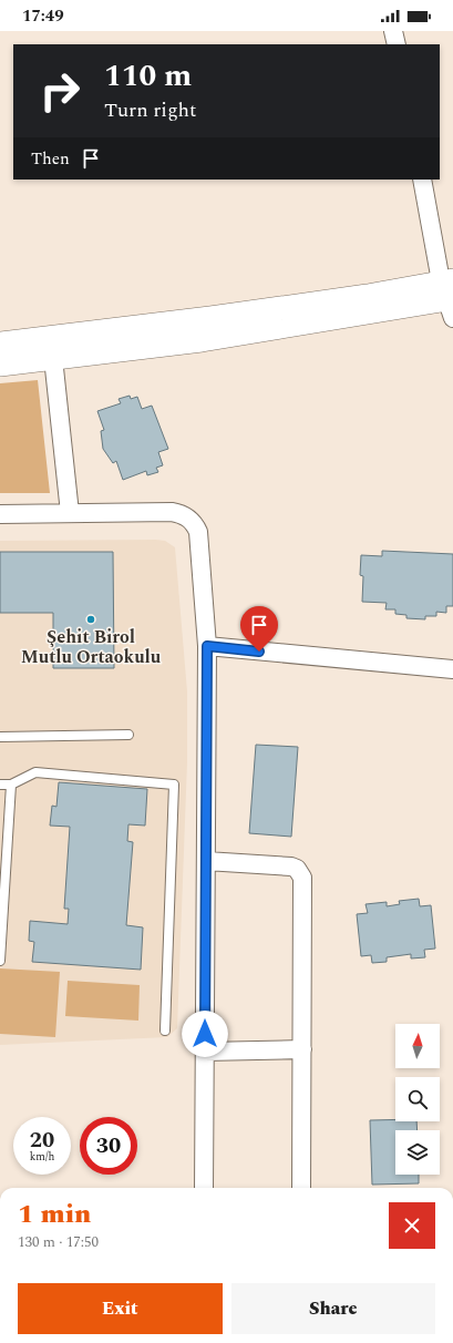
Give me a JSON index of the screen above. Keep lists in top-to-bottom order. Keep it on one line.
{"places":["Şehit Birol Mutlu Ortaokulu"],"north":"top","page":{"status":"17:49","turn":["110 m","Turn right"],"then":"Then","speed":"20 km/h","limit":"30","heading":["1 min","130 m · 17:50"],"buttons":["Exit","Share"]}}
